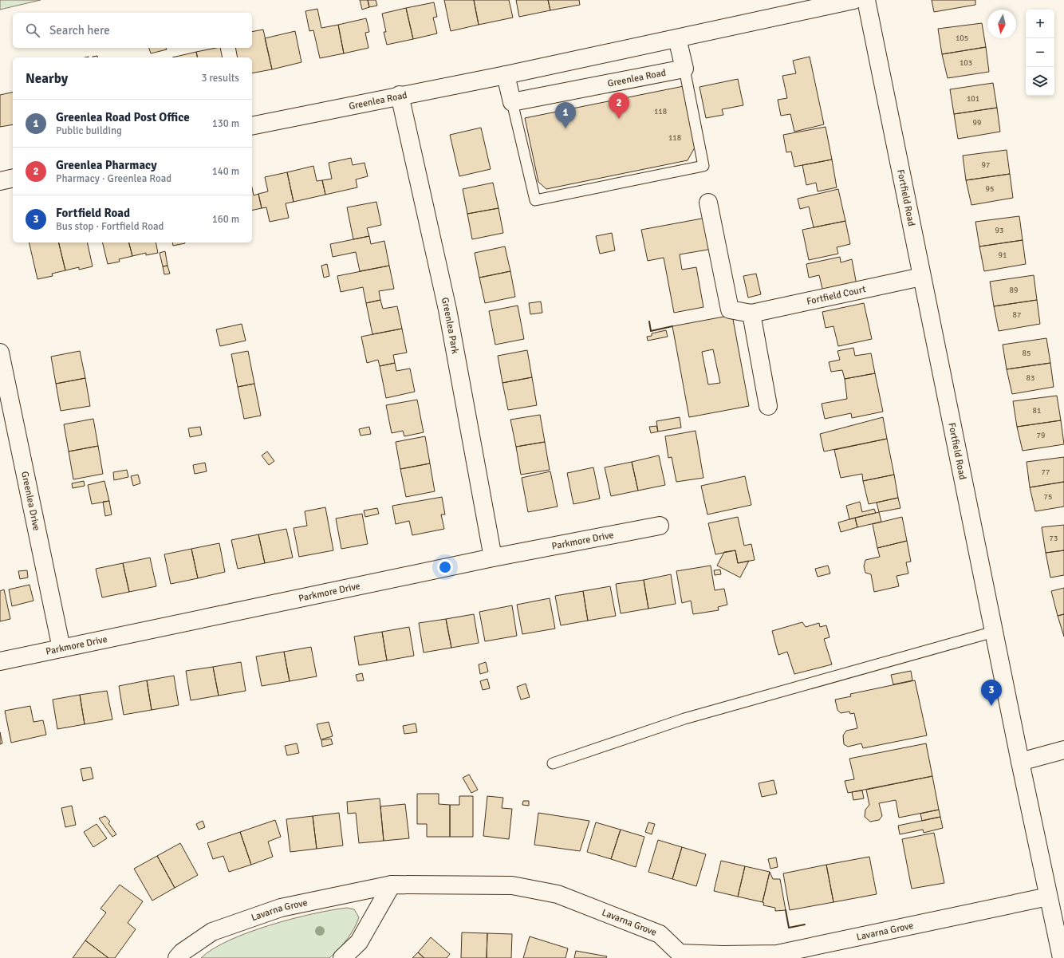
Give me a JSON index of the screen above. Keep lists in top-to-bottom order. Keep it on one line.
{"streets":{"street":["Greenlea Road","Fortfield Road","Fortfield Court","Greenlea Park","Greenlea Drive","Parkmore Drive","Lavarna Grove"]},"crossings":[["Greenlea Road","Greenlea Park"],["Fortfield Road","Fortfield Court"],["Fortfield Road","Lavarna Grove"],["Greenlea Park","Parkmore Drive"],["Greenlea Drive","Parkmore Drive"]],"house_numbers":["105","103","101","118","99","118","97","95","93","91","89","87","85","83","81","79","77","75","73"],"north":"bottom","page":{"map_buttons":["+","−"],"search":"Search here","heading":["Nearby","3 results"],"pins":["2","1","3"],"list":[{"mark":"1","name":"Greenlea Road Post Office","note":"Public building","value":"130 m"},{"mark":"2","name":"Greenlea Pharmacy","note":"Pharmacy · Greenlea Road","value":"140 m"},{"mark":"3","name":"Fortfield Road","note":"Bus stop · Fortfield Road","value":"160 m"}]}}
